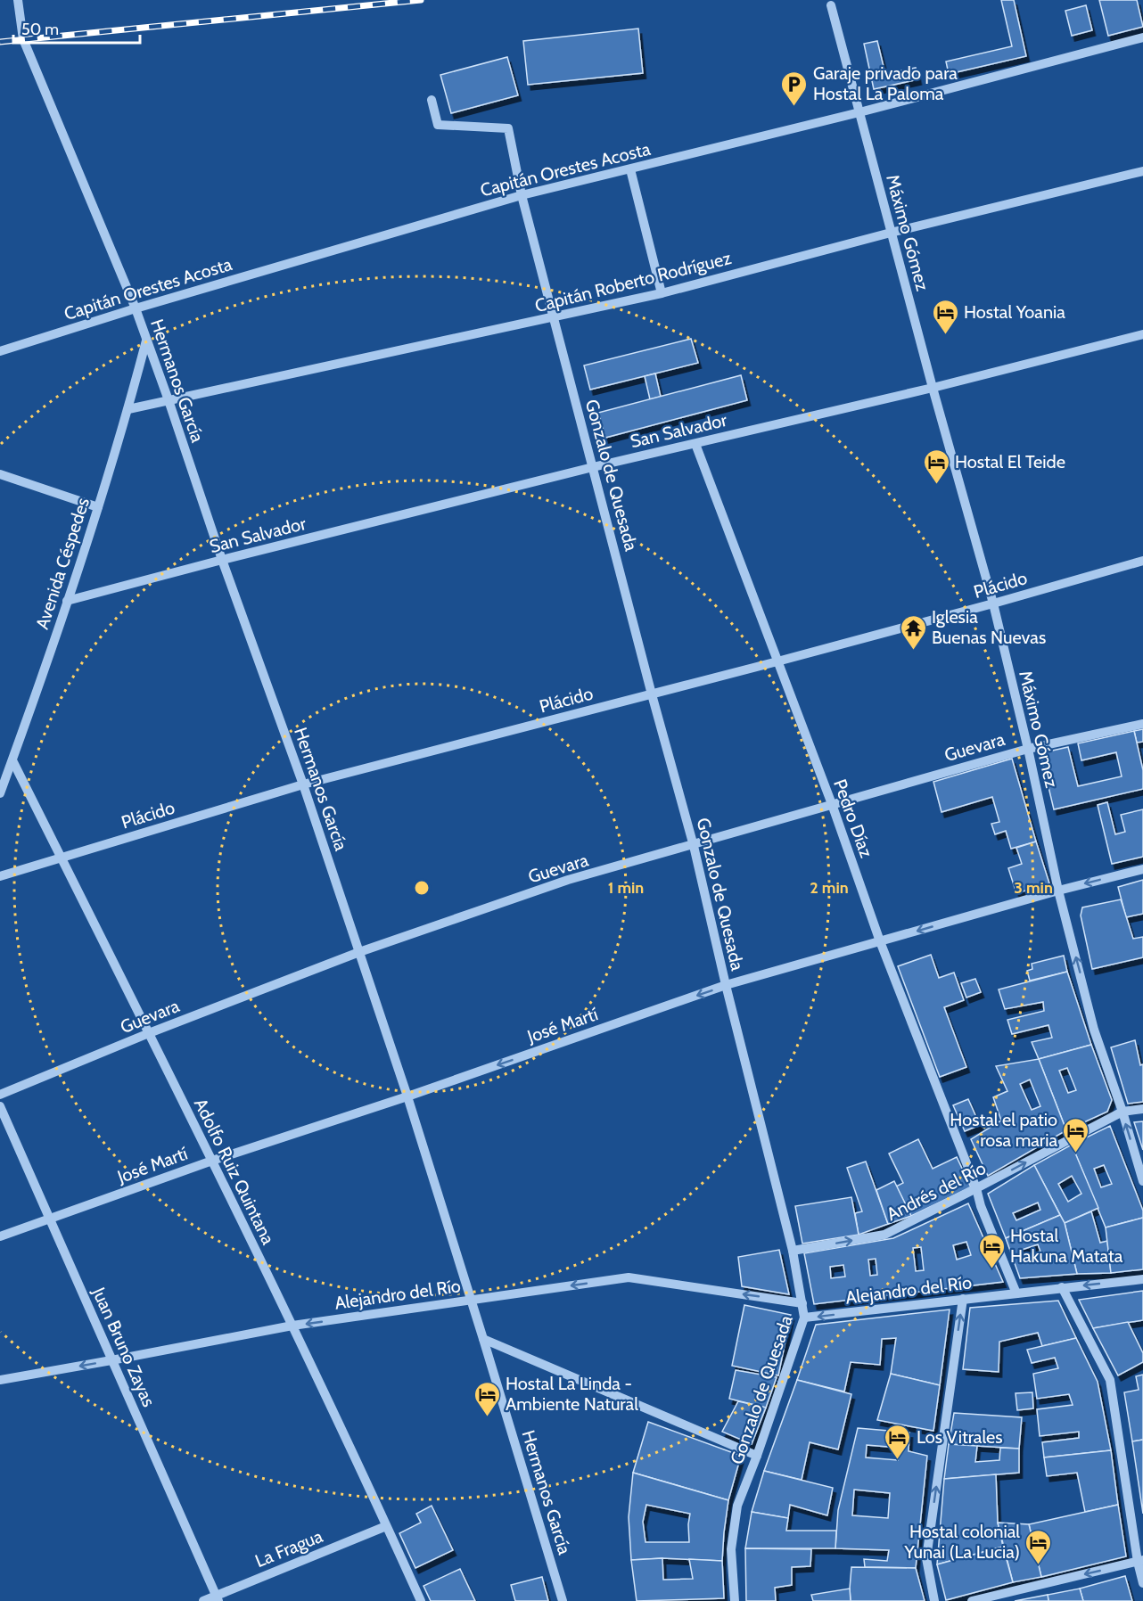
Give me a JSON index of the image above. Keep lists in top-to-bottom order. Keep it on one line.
{"streets":{"street":["Capitán Orestes Acosta","Máximo Gómez","Capitán Roberto Rodríguez","Hermanos García","San Salvador","Gonzalo de Quesada","Avenida Céspedes","Plácido","Guevara","Pedro Díaz","José Martí","Adolfo Ruiz Quintana","Andrés del Río","Alejandro del Río","Juan Bruno Zayas","La Fragua"]},"crossings":[["Capitán Orestes Acosta","Máximo Gómez"],["Capitán Orestes Acosta","Hermanos García"],["Capitán Orestes Acosta","Gonzalo de Quesada"],["Máximo Gómez","Capitán Roberto Rodríguez"],["Máximo Gómez","San Salvador"],["Máximo Gómez","Plácido"],["Máximo Gómez","Guevara"],["Máximo Gómez","José Martí"],["Máximo Gómez","Andrés del Río"],["Capitán Roberto Rodríguez","Hermanos García"],["Capitán Roberto Rodríguez","Gonzalo de Quesada"],["Capitán Roberto Rodríguez","Avenida Céspedes"],["Hermanos García","San Salvador"],["Hermanos García","Avenida Céspedes"],["Hermanos García","Plácido"],["Hermanos García","Guevara"],["Hermanos García","José Martí"],["Hermanos García","Alejandro del Río"],["San Salvador","Gonzalo de Quesada"],["San Salvador","Avenida Céspedes"],["San Salvador","Pedro Díaz"],["Gonzalo de Quesada","Plácido"],["Gonzalo de Quesada","Guevara"],["Gonzalo de Quesada","José Martí"],["Gonzalo de Quesada","Andrés del Río"],["Gonzalo de Quesada","Alejandro del Río"],["Avenida Céspedes","Adolfo Ruiz Quintana"],["Plácido","Pedro Díaz"],["Plácido","Adolfo Ruiz Quintana"],["Guevara","Pedro Díaz"],["Guevara","Adolfo Ruiz Quintana"],["Pedro Díaz","José Martí"],["Pedro Díaz","Andrés del Río"],["Pedro Díaz","Alejandro del Río"],["José Martí","Adolfo Ruiz Quintana"],["José Martí","Juan Bruno Zayas"],["Adolfo Ruiz Quintana","Alejandro del Río"],["Adolfo Ruiz Quintana","La Fragua"],["Alejandro del Río","Juan Bruno Zayas"],["Juan Bruno Zayas","La Fragua"]],"one_way":["José Martí","Andrés del Río","Alejandro del Río"],"places":{"parking":["Garaje privado para Hostal La Paloma"],"hotel":["Hostal Yoania","Hostal El Teide","Hostal el patio rosa maria","Hostal Hakuna Matata","Hostal La Linda - Ambiente Natural","Los Vitrales","Hostal colonial Yunai (La Lucia)"],"temple":["Iglesia Buenas Nuevas"]},"scale_bar":"50 m","rings":["1 min","2 min","3 min"]}
